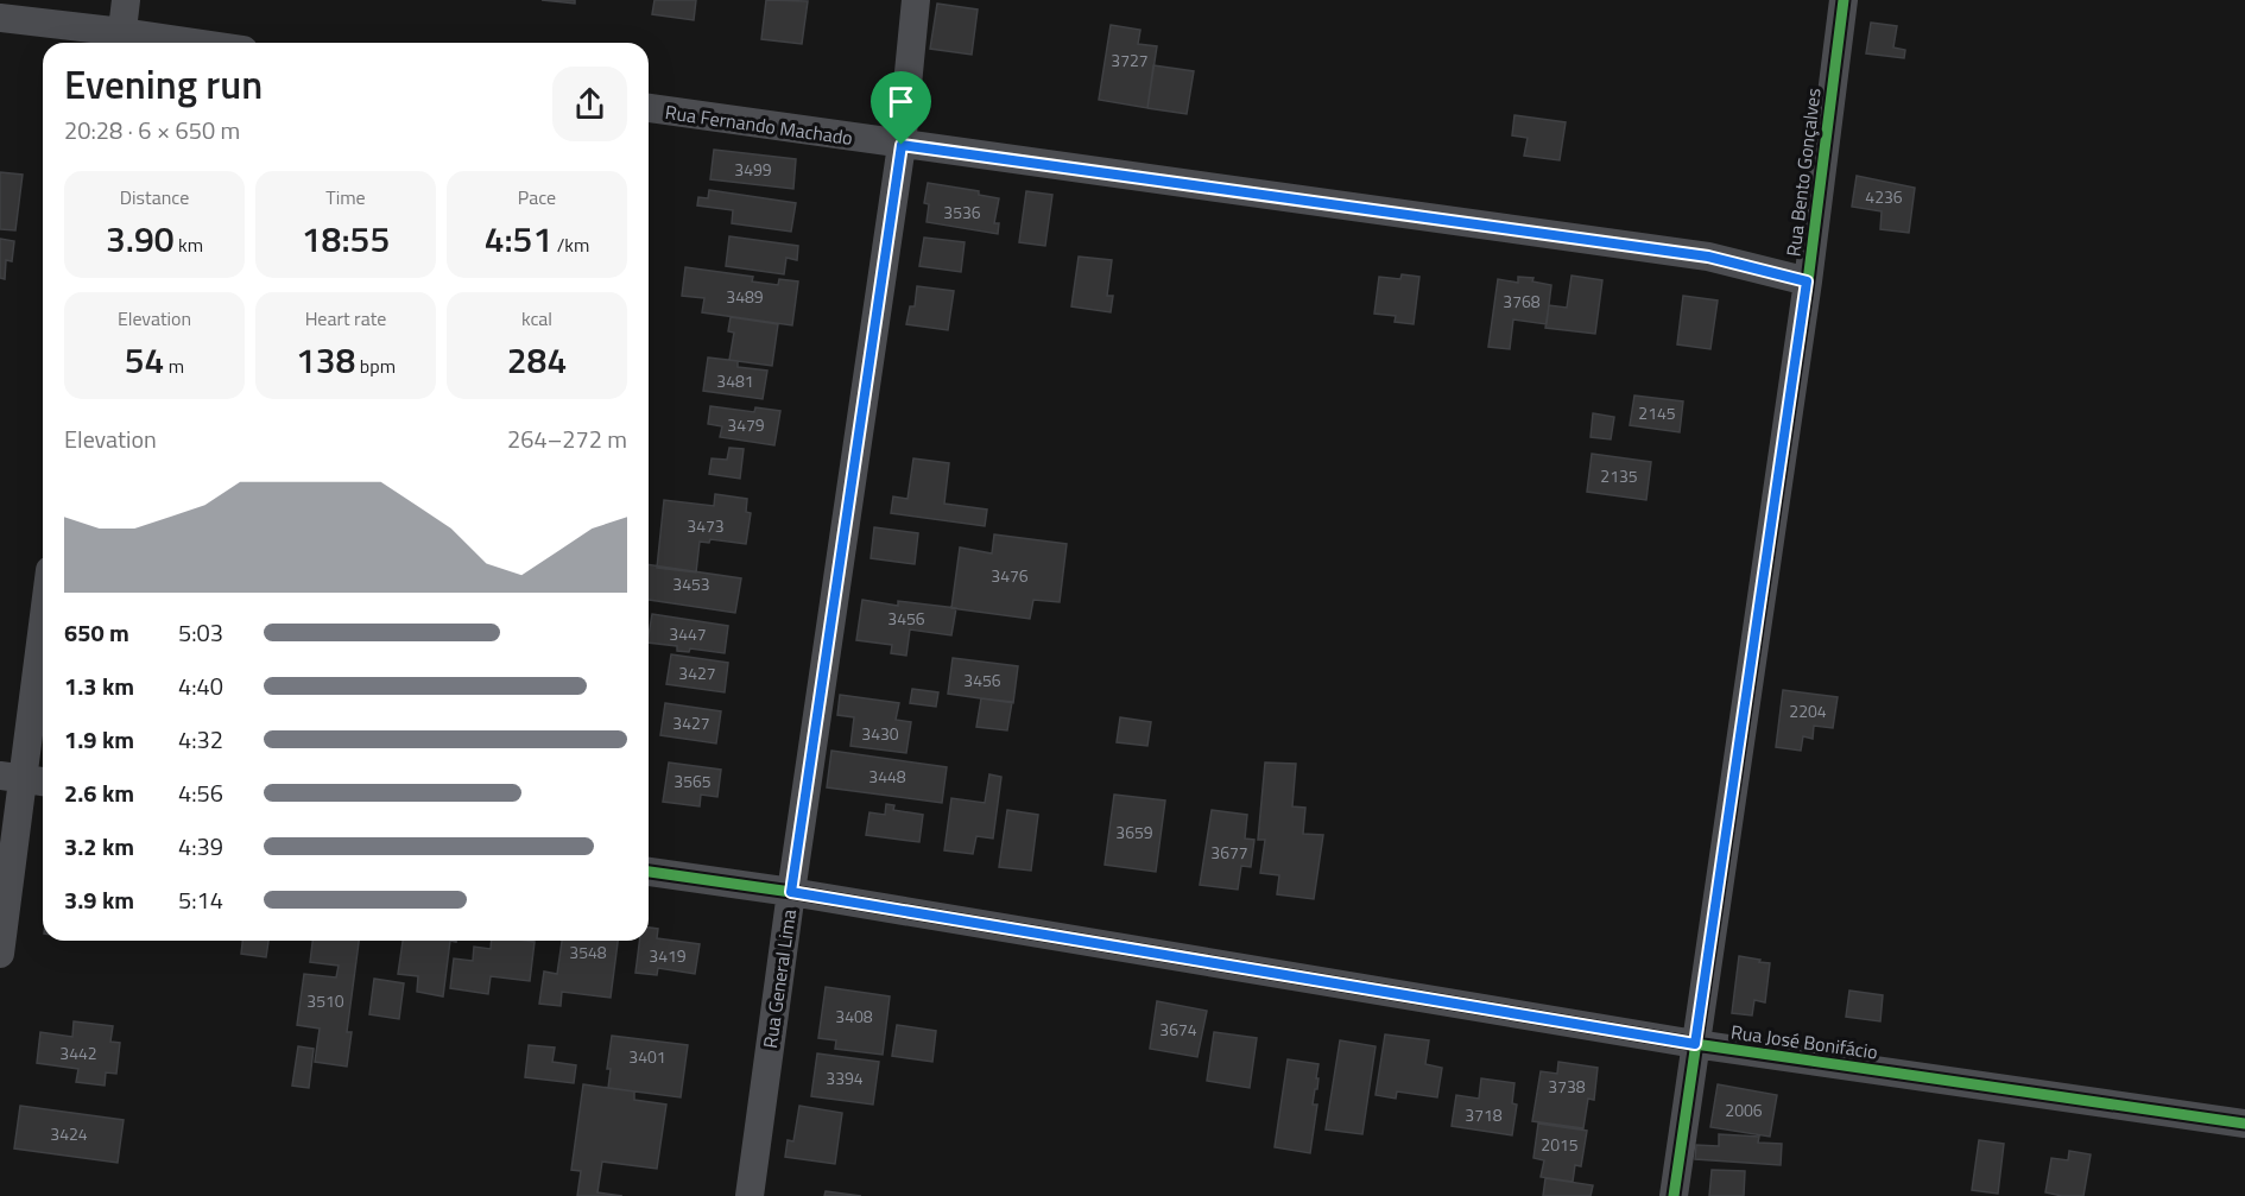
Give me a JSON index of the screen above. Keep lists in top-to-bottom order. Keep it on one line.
{"streets":{"street":["Rua Fernando Machado","Rua Bento Gonçalves","Rua General Lima","Rua José Bonifácio"]},"crossings":[["Rua Fernando Machado","Rua Bento Gonçalves"],["Rua Fernando Machado","Rua General Lima"],["Rua Bento Gonçalves","Rua José Bonifácio"],["Rua General Lima","Rua José Bonifácio"]],"house_numbers":["3727","3499","4236","3536","3489","3768","3481","2145","3479","2135","3473","3476","3453","3456","3447","3427","3456","2204","3427","3430","3448","3565","3659","3677","3548","3419","3510","3408","3674","3442","3401","3394","3738","2006","3718","3424","2015"],"page":{"heading":["Evening run","20:28 · 6 × 650 m"],"stats":[["Distance","3.90 km"],["Time","18:55"],["Pace","4:51 /km"],["Elevation","54 m"],["Heart rate","138 bpm"],["kcal","284"]],"chart":["Elevation","264–272 m"],"list":[{"name":"650 m","note":"5:03"},{"name":"1.3 km","note":"4:40"},{"name":"1.9 km","note":"4:32"},{"name":"2.6 km","note":"4:56"},{"name":"3.2 km","note":"4:39"},{"name":"3.9 km","note":"5:14"}]}}
